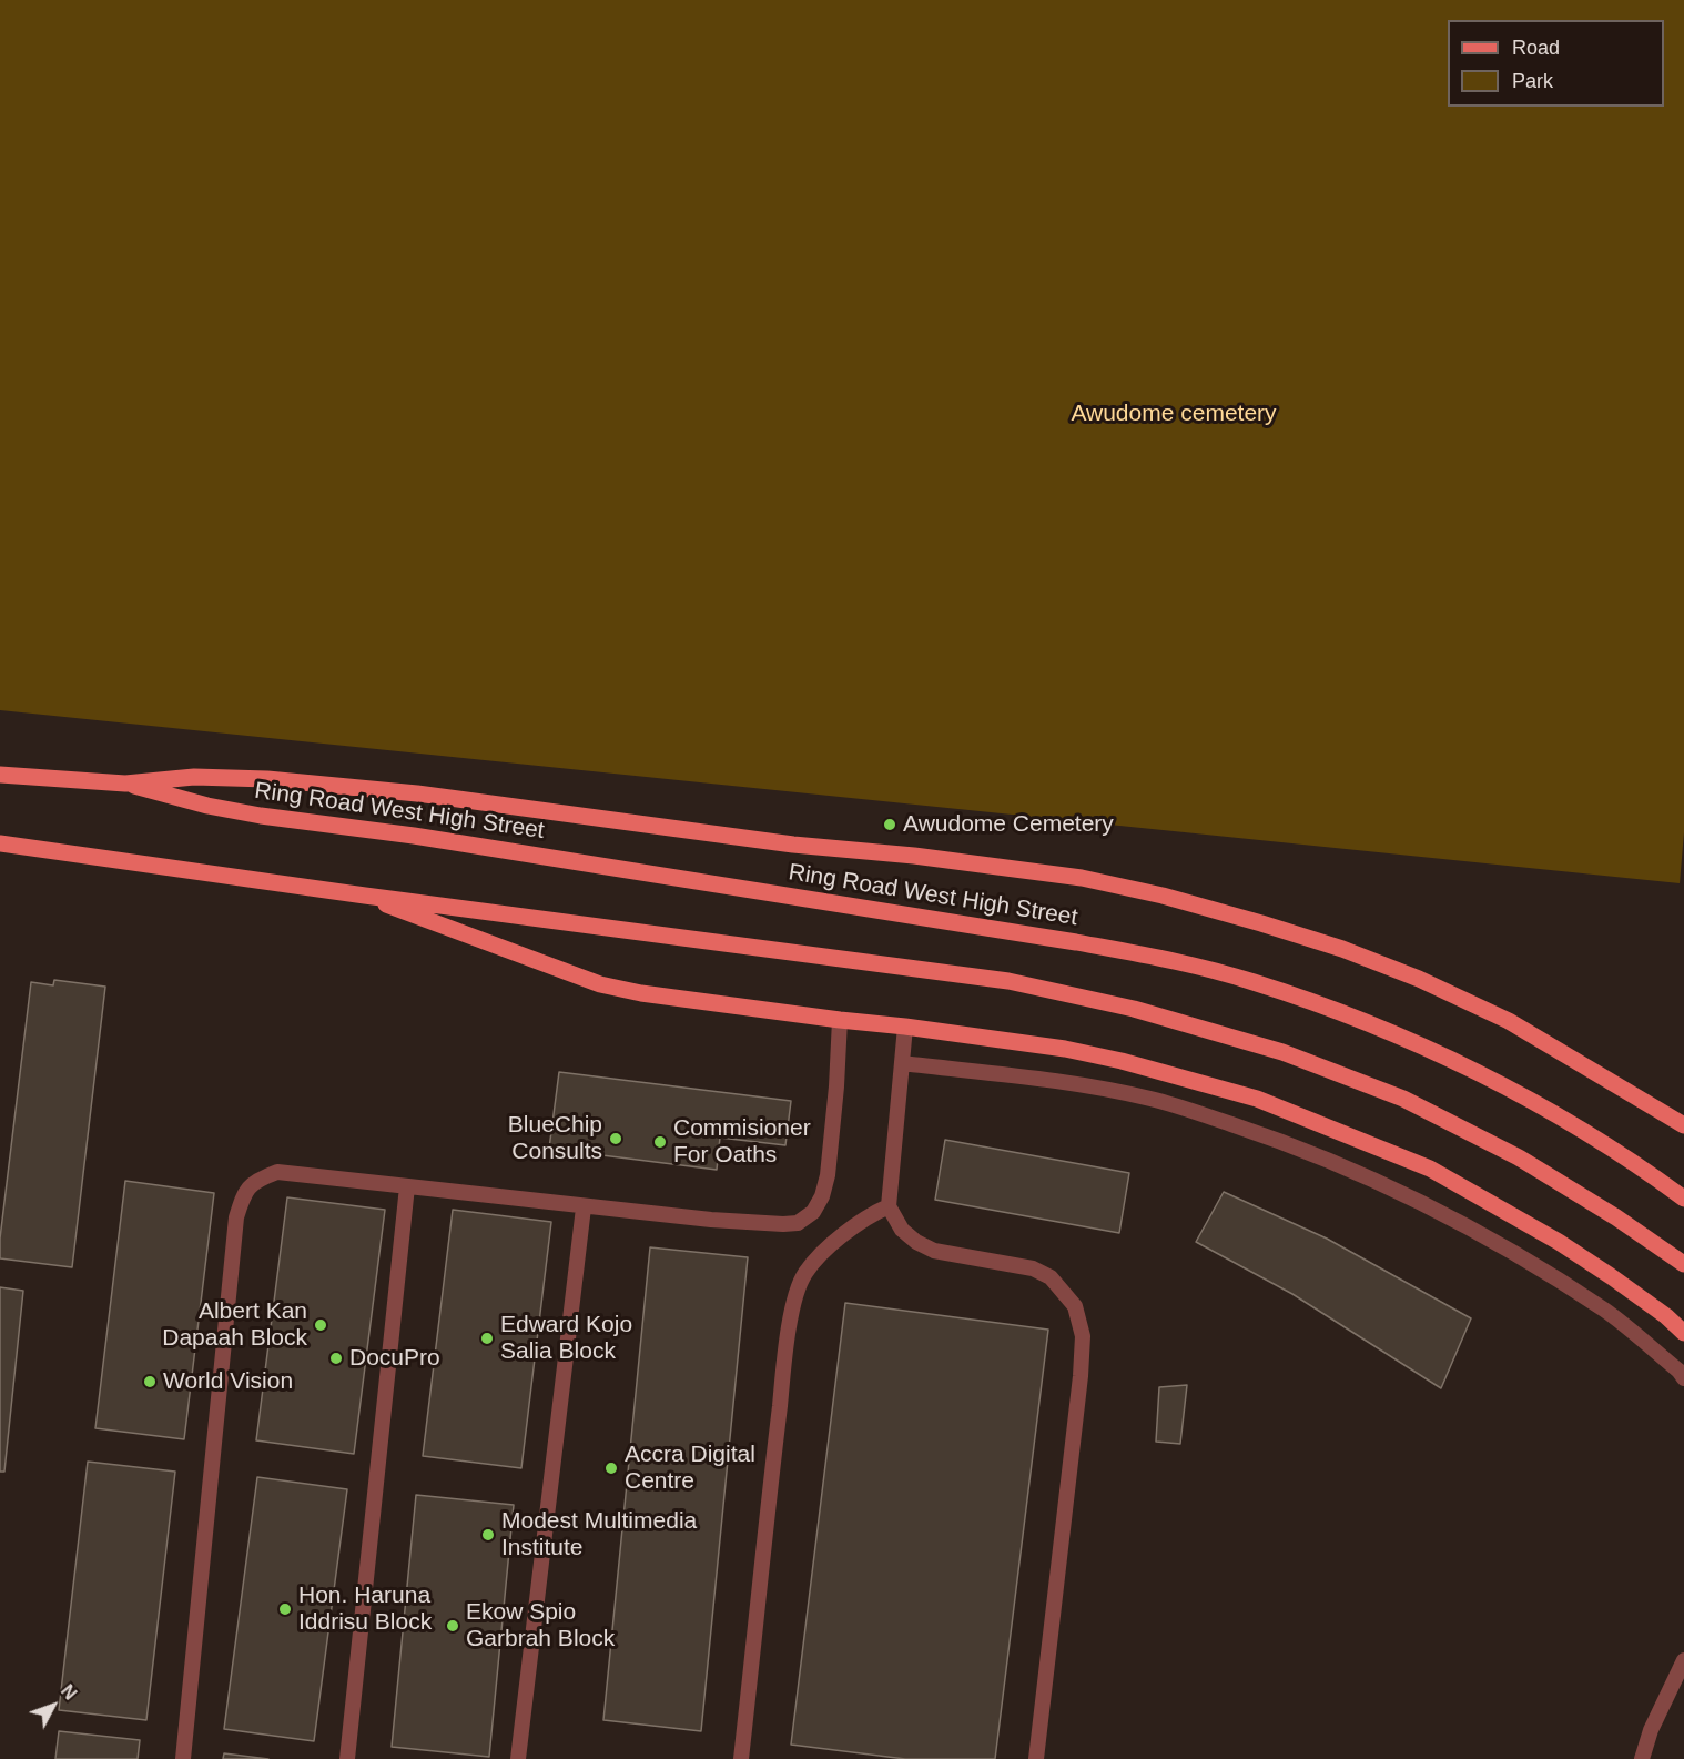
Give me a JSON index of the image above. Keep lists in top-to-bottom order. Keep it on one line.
{"streets":{"main road":["Ring Road West High Street"]},"parks":["Awudome cemetery"],"places":["Awudome Cemetery","BlueChip Consults","Commisioner For Oaths","Albert Kan Dapaah Block","Edward Kojo Salia Block","DocuPro","World Vision","Accra Digital Centre","Modest Multimedia Institute","Hon. Haruna Iddrisu Block","Ekow Spio Garbrah Block"],"legend":["Road","Park"],"north":"top right"}
